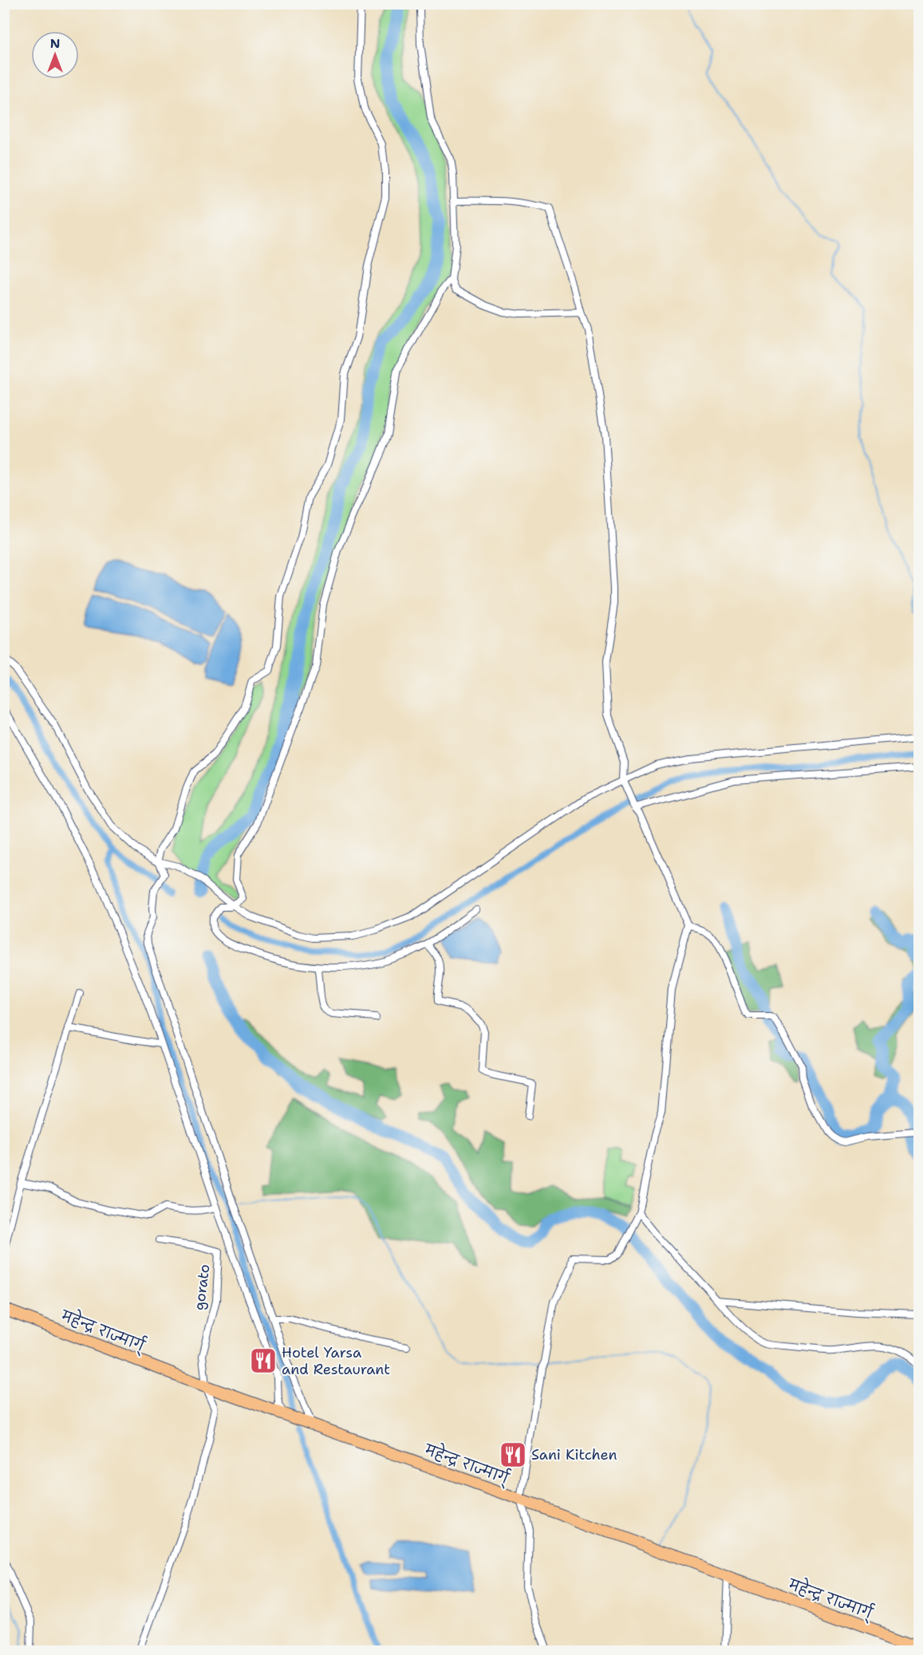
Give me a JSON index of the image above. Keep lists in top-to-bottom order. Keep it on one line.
{"streets":{"highway":["महेन्द्र राज्मार्ग्"],"street":["gorato"]},"crossings":[["gorato","महेन्द्र राज्मार्ग्"]],"places":{"restaurant":["Hotel Yarsa and Restaurant","Sani Kitchen"]},"north":"top"}
